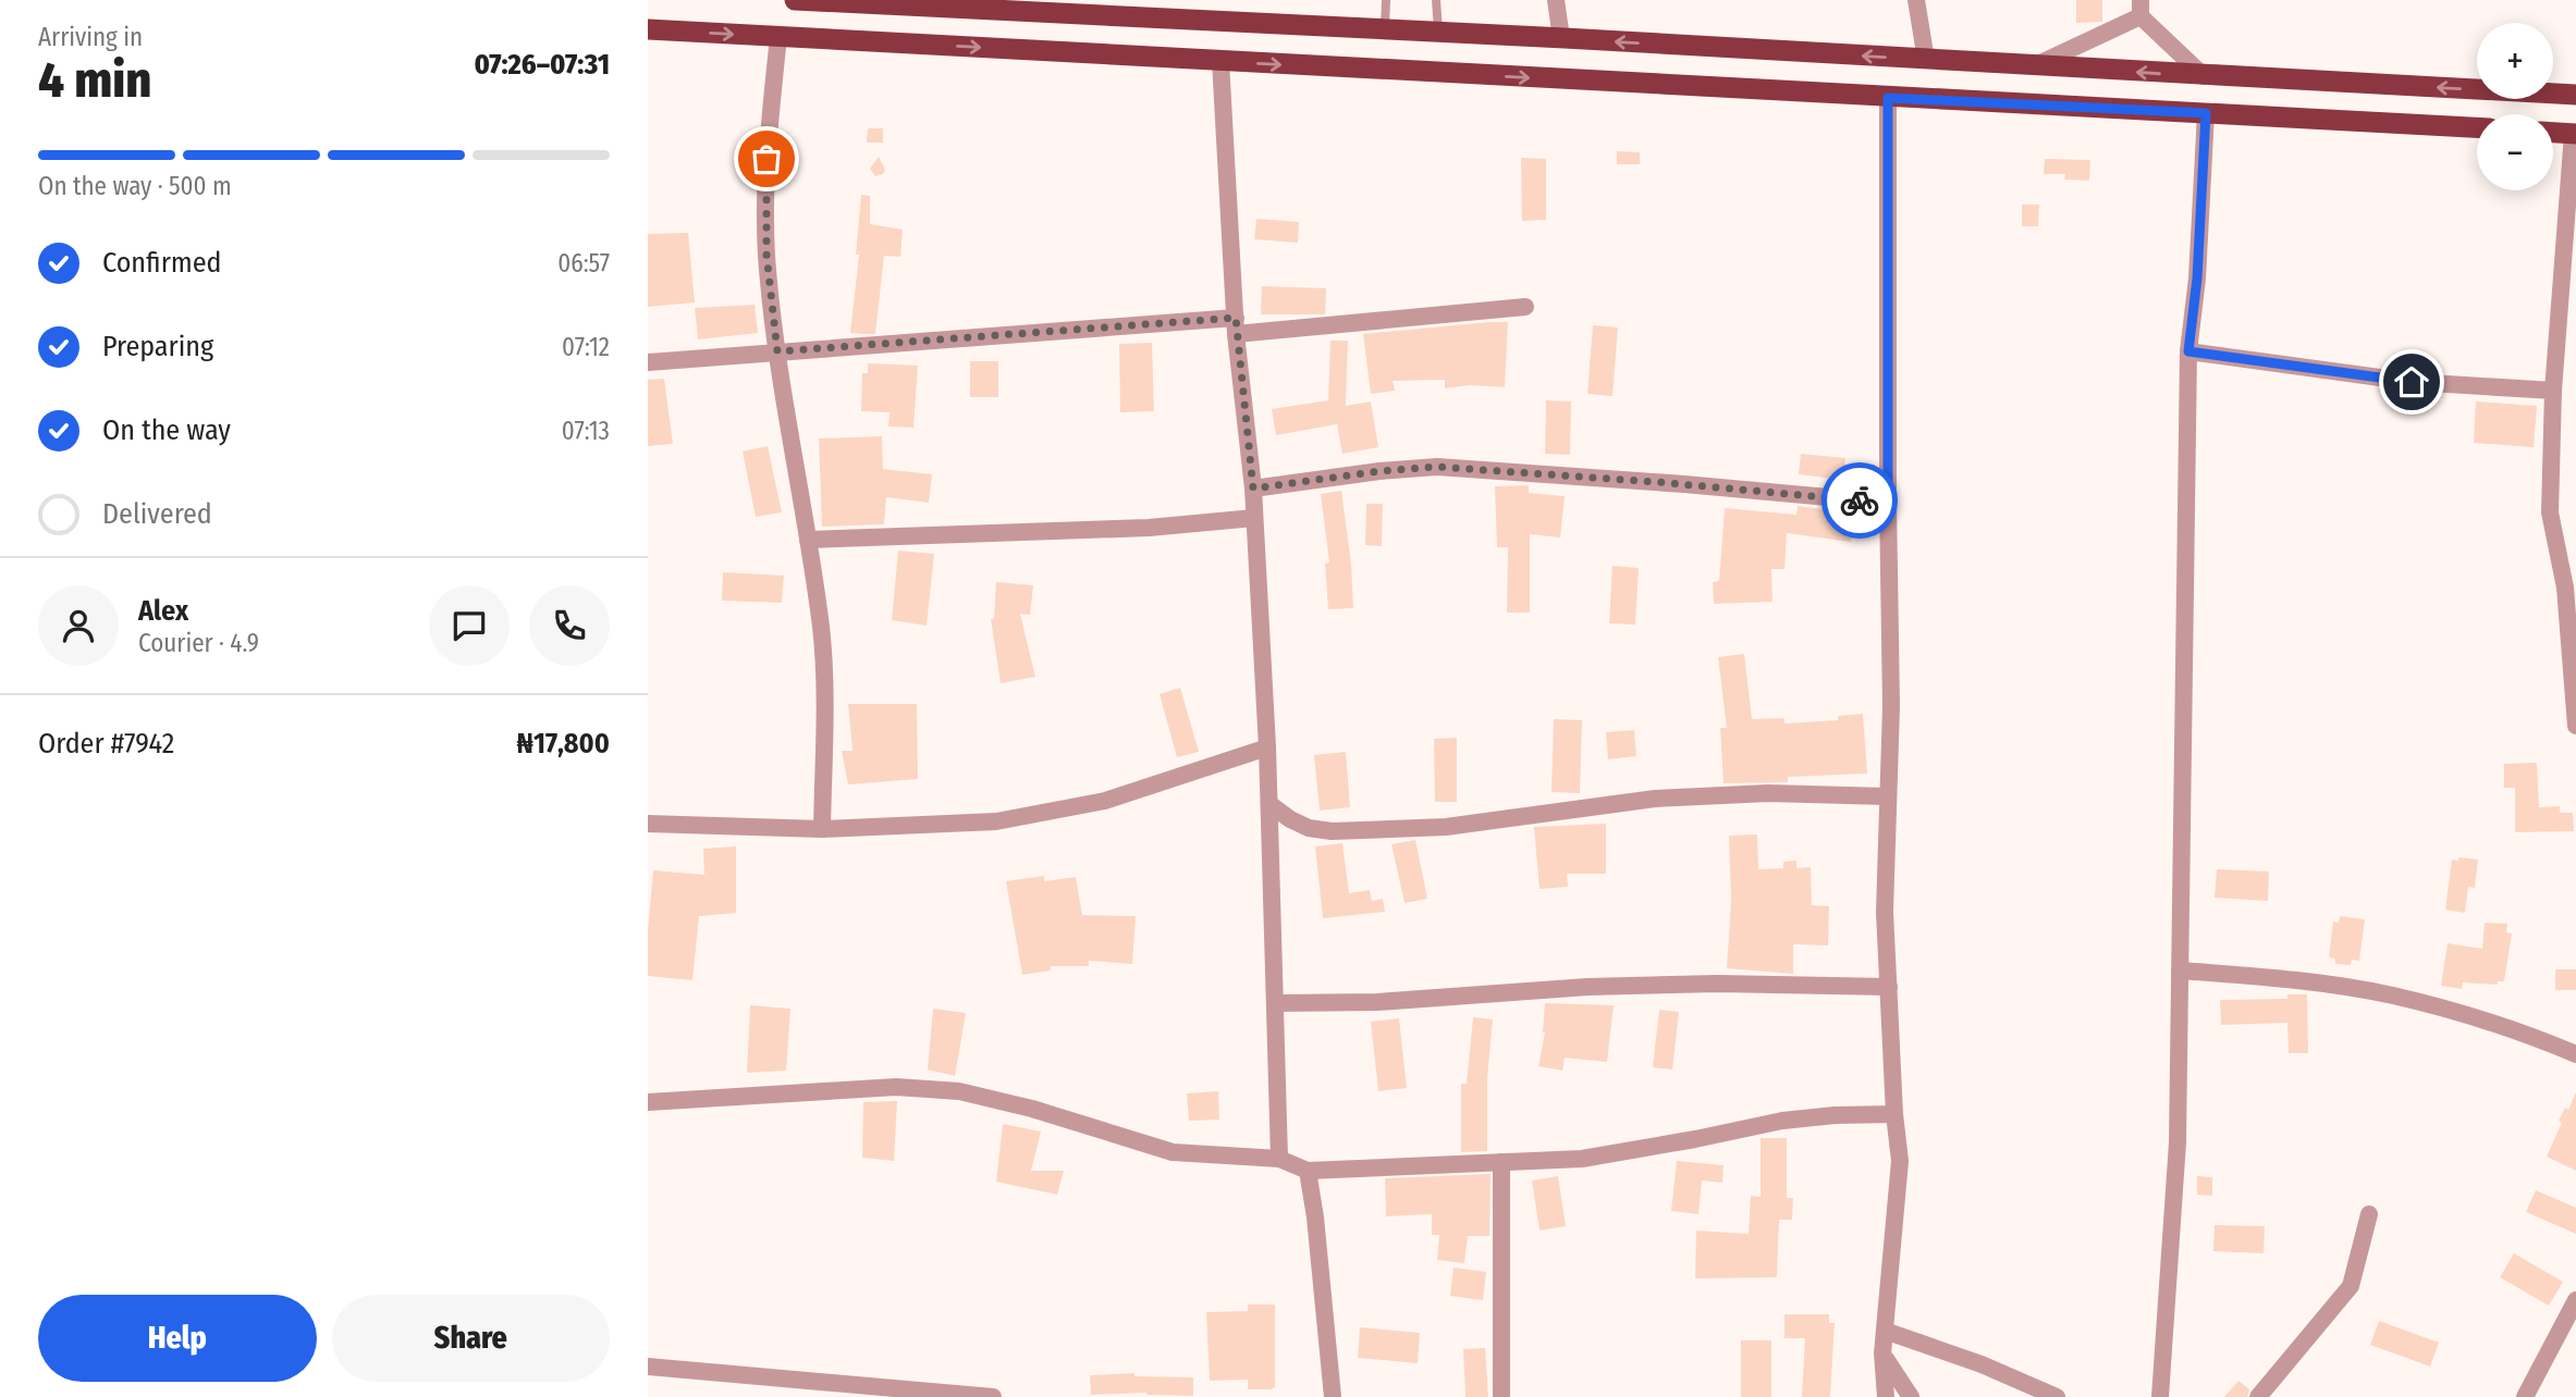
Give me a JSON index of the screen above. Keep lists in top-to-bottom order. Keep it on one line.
{"page":{"heading":["4 min","Arriving in","07:26–07:31"],"panel":["Alex","Courier · 4.9","Order #7942","₦17,800"],"map_buttons":["+","−"],"bar":"On the way · 500 m","list":[["Confirmed","06:57"],["Preparing","07:12"],["On the way","07:13"],"Delivered"],"buttons":["Help","Share"]}}
